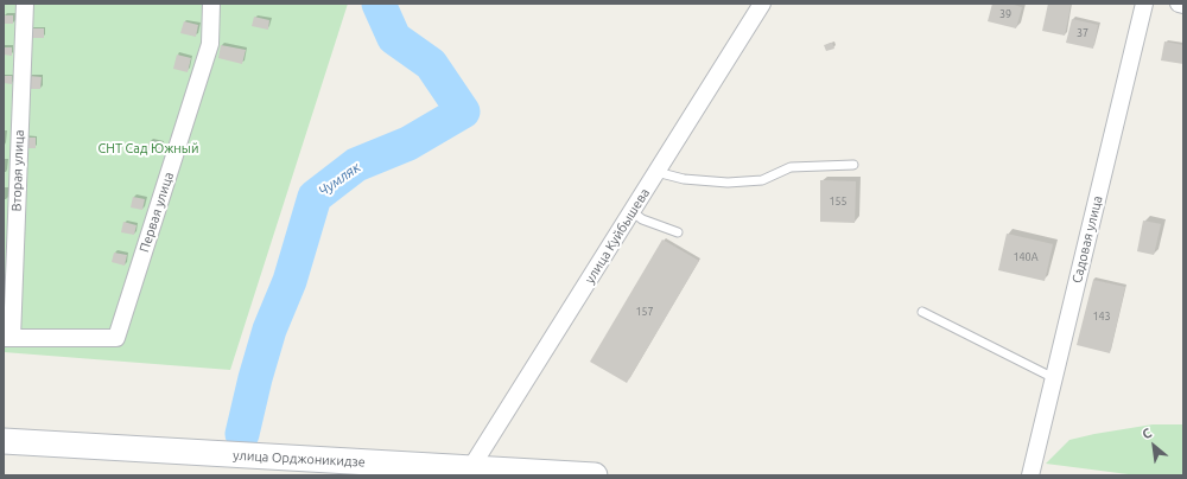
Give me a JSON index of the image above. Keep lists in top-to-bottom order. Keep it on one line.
{"streets":{"main road":["улица Орджоникидзе"],"street":["Вторая улица","Первая улица","улица Куйбышева","Садовая улица"]},"crossings":[["Вторая улица","Первая улица"],["улица Куйбышева","улица Орджоникидзе"]],"water":["Чумляк"],"parks":["СНТ Сад Южный"],"house_numbers":["39","37","155","140А","157","143"],"north":"top left"}
